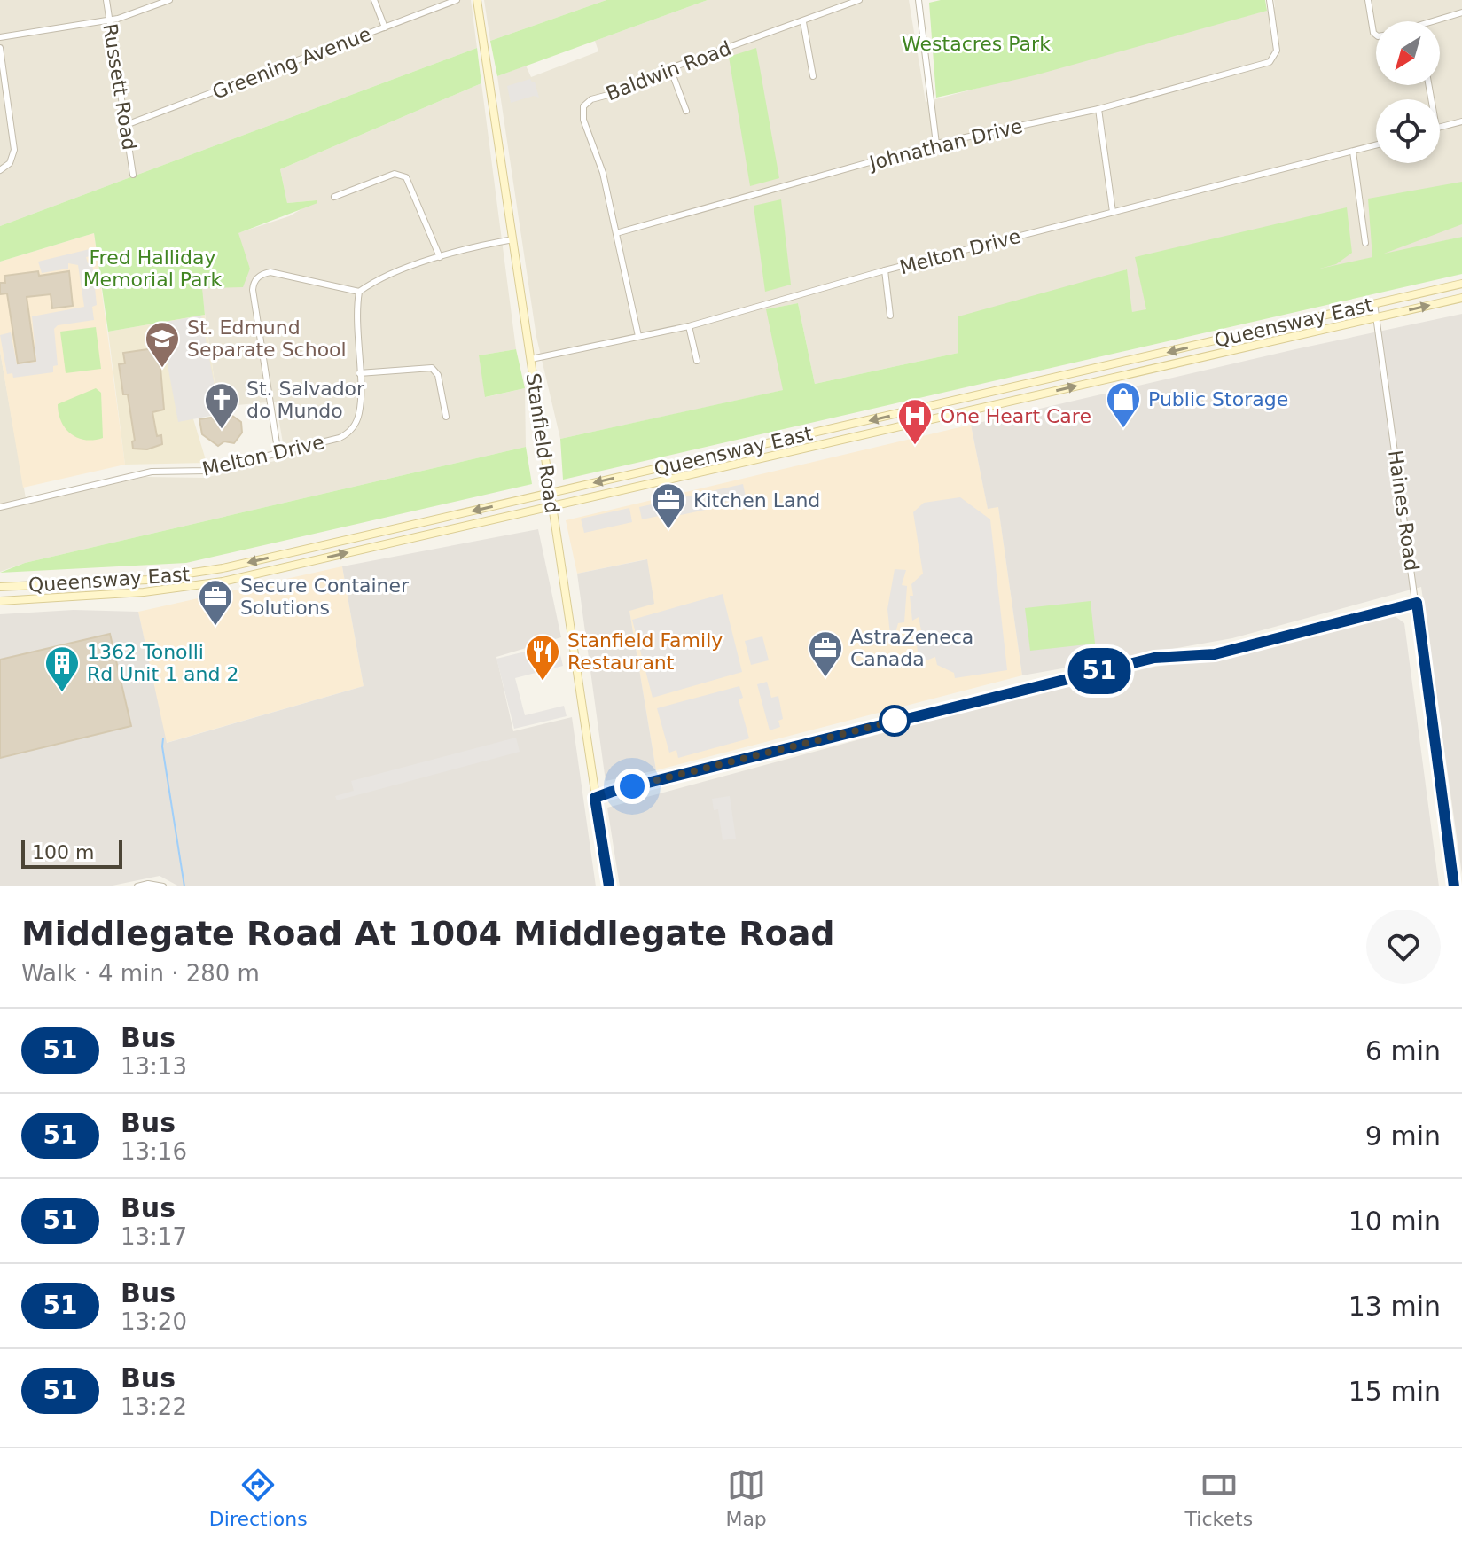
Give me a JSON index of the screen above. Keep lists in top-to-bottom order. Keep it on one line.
{"streets":{"main road":["Queensway East","Stanfield Road"],"street":["Greening Avenue","Baldwin Road","Russett Road","Johnathan Drive","Melton Drive","Haines Road"]},"crossings":[["Greening Avenue","Russett Road"],["Baldwin Road","Johnathan Drive"],["Baldwin Road","Melton Drive"],["Melton Drive","Stanfield Road"],["Queensway East","Stanfield Road"],["Queensway East","Haines Road"]],"parks":["Westacres Park","Fred Halliday Memorial Park"],"places":{"school or university":["St. Edmund Separate School"],"shop":["Public Storage"],"church":["St. Salvador do Mundo"],"hospital":["One Heart Care"],"office":["Kitchen Land","Secure Container Solutions","AstraZeneca Canada"],"restaurant":["Stanfield Family Restaurant"],"building":["1362 Tonolli Rd Unit 1 and 2"]},"lines":["bus line 51"],"scale_bar":"100 m","north":"bottom left","page":{"on_map":"51","scale":"100 m","heading":["Middlegate Road At 1004 Middlegate Road","Walk · 4 min · 280 m"],"list":[{"mark":"51","name":"Bus","note":"13:13","value":"6 min"},{"mark":"51","name":"Bus","note":"13:16","value":"9 min"},{"mark":"51","name":"Bus","note":"13:17","value":"10 min"},{"mark":"51","name":"Bus","note":"13:20","value":"13 min"},{"mark":"51","name":"Bus","note":"13:22","value":"15 min"}],"tabs":["Directions","Map","Tickets"]}}
